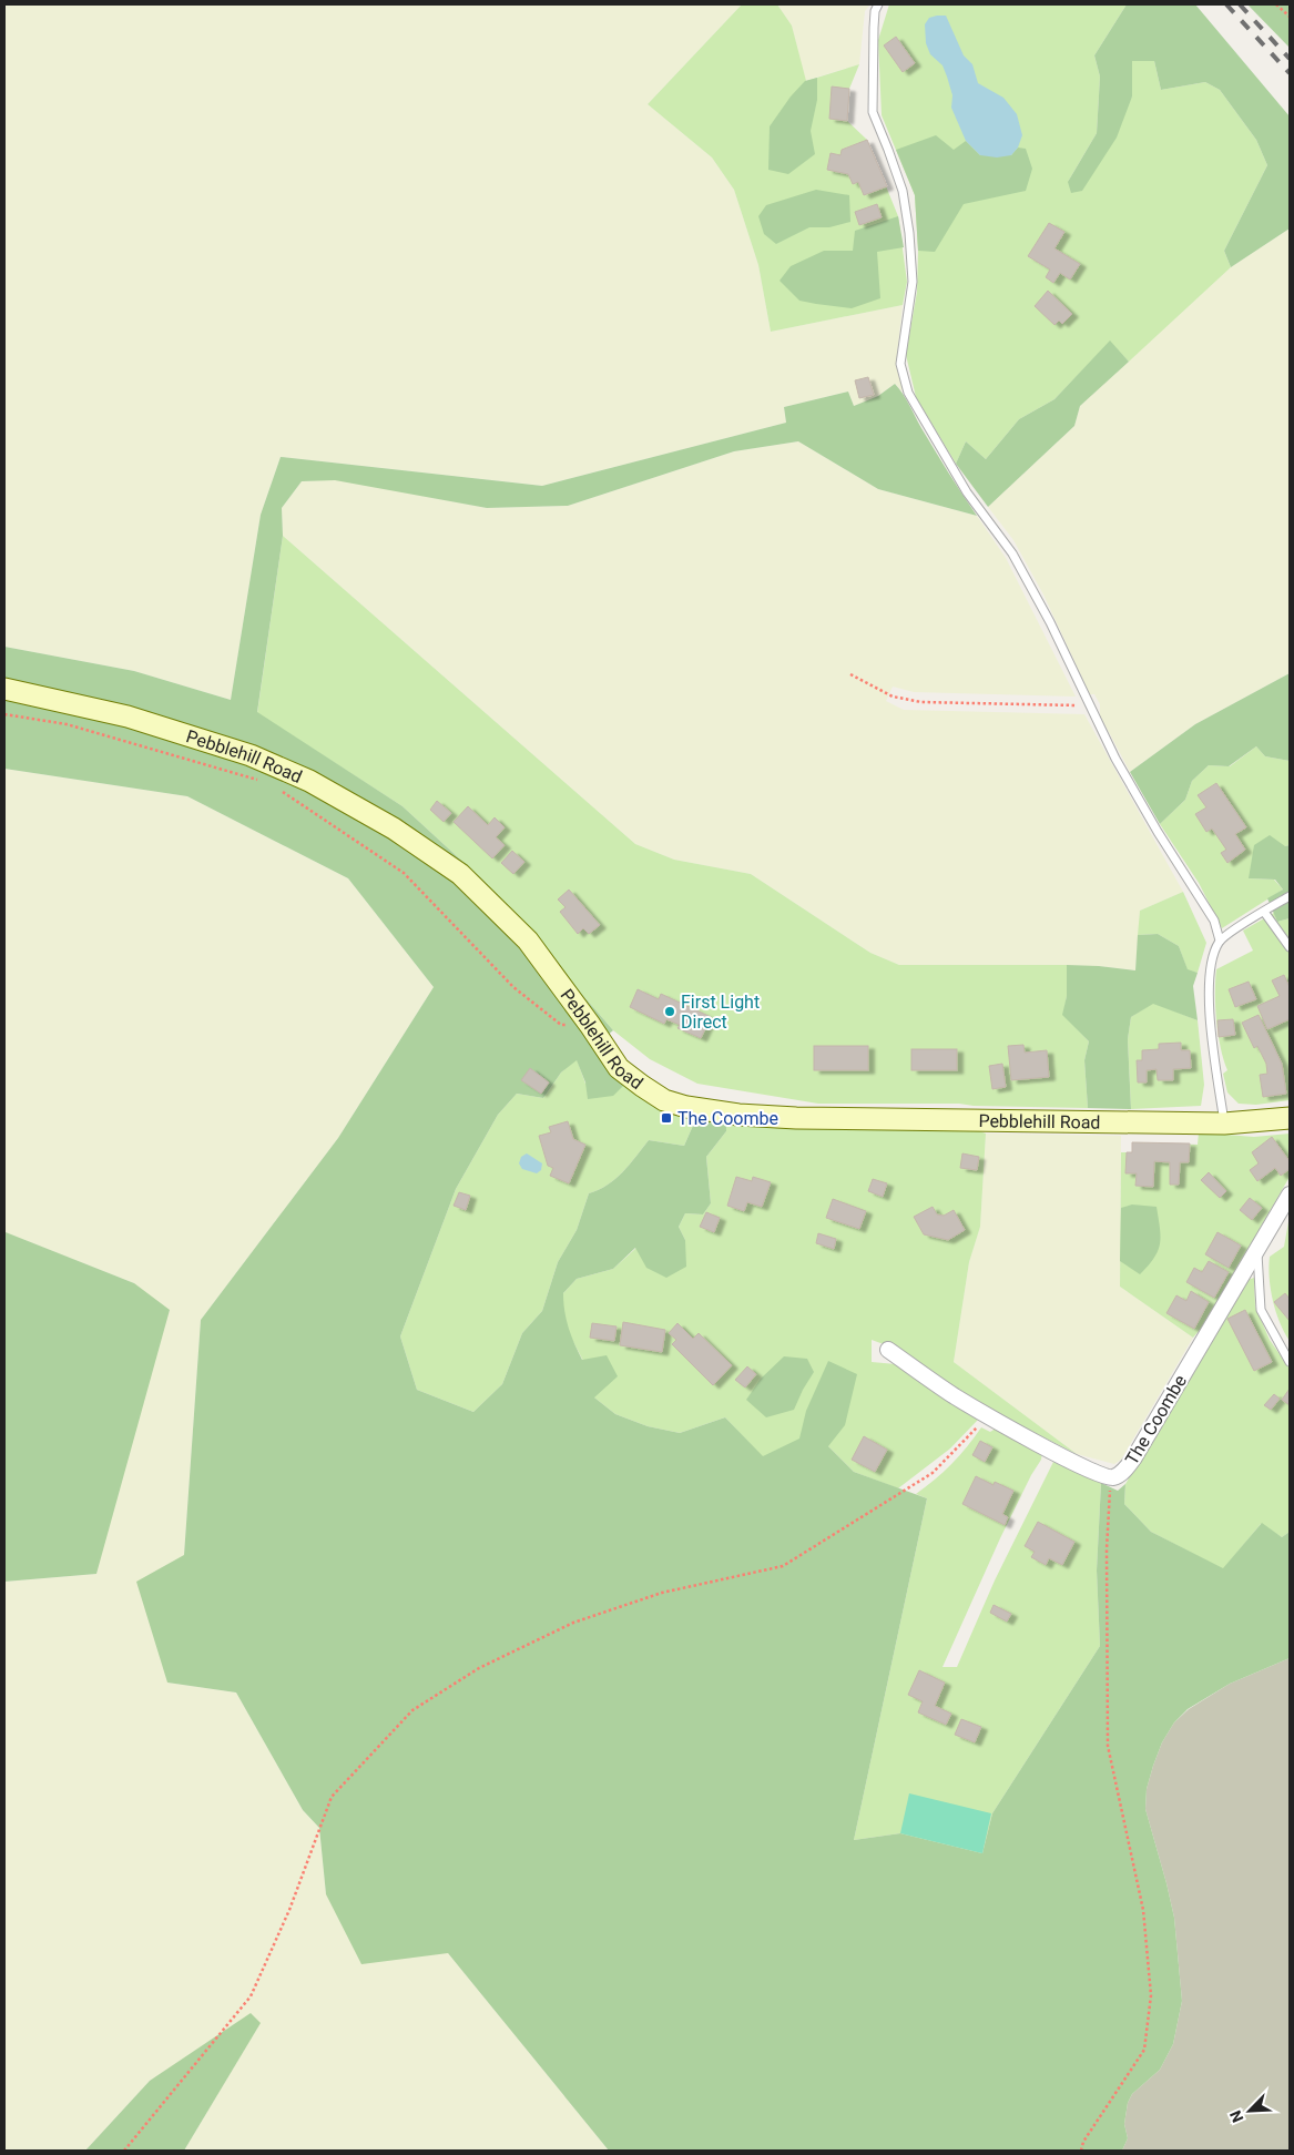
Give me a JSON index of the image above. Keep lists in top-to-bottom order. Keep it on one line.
{"streets":{"main road":["Pebblehill Road"],"street":["The Coombe"]},"places":{"other":["First Light Direct"],"transit":["The Coombe"]},"north":"bottom left"}
